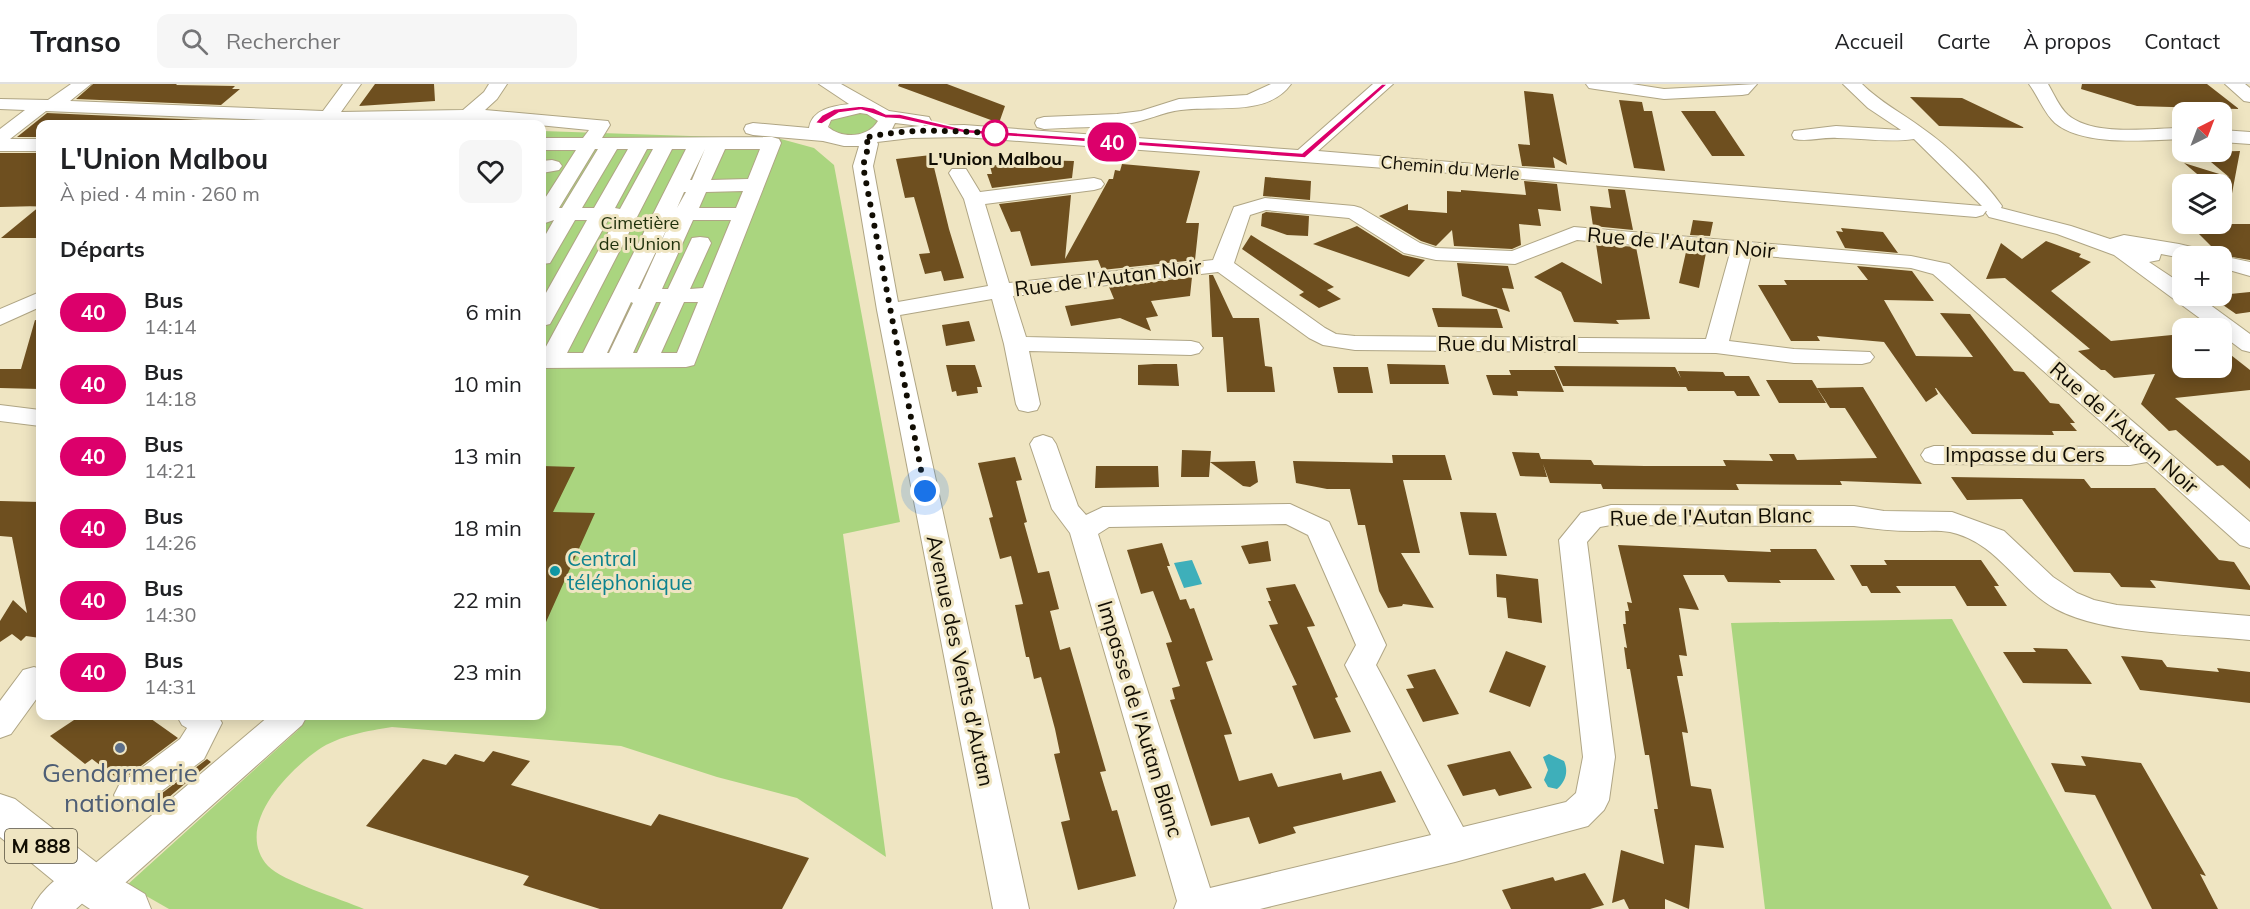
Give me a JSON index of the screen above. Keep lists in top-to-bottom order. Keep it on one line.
{"streets":{"main road":["M 888"],"street":["Chemin du Merle","Rue de l'Autan Noir","Rue du Mistral","Impasse du Cers","Rue de l'Autan Blanc","Avenue des Vents d'Autan","Impasse de l'Autan Blanc"]},"crossings":[["Chemin du Merle","Avenue des Vents d'Autan"],["Rue de l'Autan Noir","Rue du Mistral"],["Rue de l'Autan Noir","Impasse du Cers"],["Rue de l'Autan Noir","Avenue des Vents d'Autan"],["Rue de l'Autan Blanc","Impasse de l'Autan Blanc"]],"parks":["Cimetière de l'Union"],"places":["L'Union Malbou","Central téléphonique","Gendarmerie nationale"],"lines":["bus line 40"],"north":"top right","page":{"header":"Transo","search":"Rechercher","nav":["Accueil","Carte","À propos","Contact"],"on_map":"40","map_buttons":["+","−"],"heading":[["L'Union Malbou","À pied · 4 min · 260 m"],"Départs"],"list":[{"mark":"40","name":"Bus","note":"14:14","value":"6 min"},{"mark":"40","name":"Bus","note":"14:18","value":"10 min"},{"mark":"40","name":"Bus","note":"14:21","value":"13 min"},{"mark":"40","name":"Bus","note":"14:26","value":"18 min"},{"mark":"40","name":"Bus","note":"14:30","value":"22 min"},{"mark":"40","name":"Bus","note":"14:31","value":"23 min"}]}}
